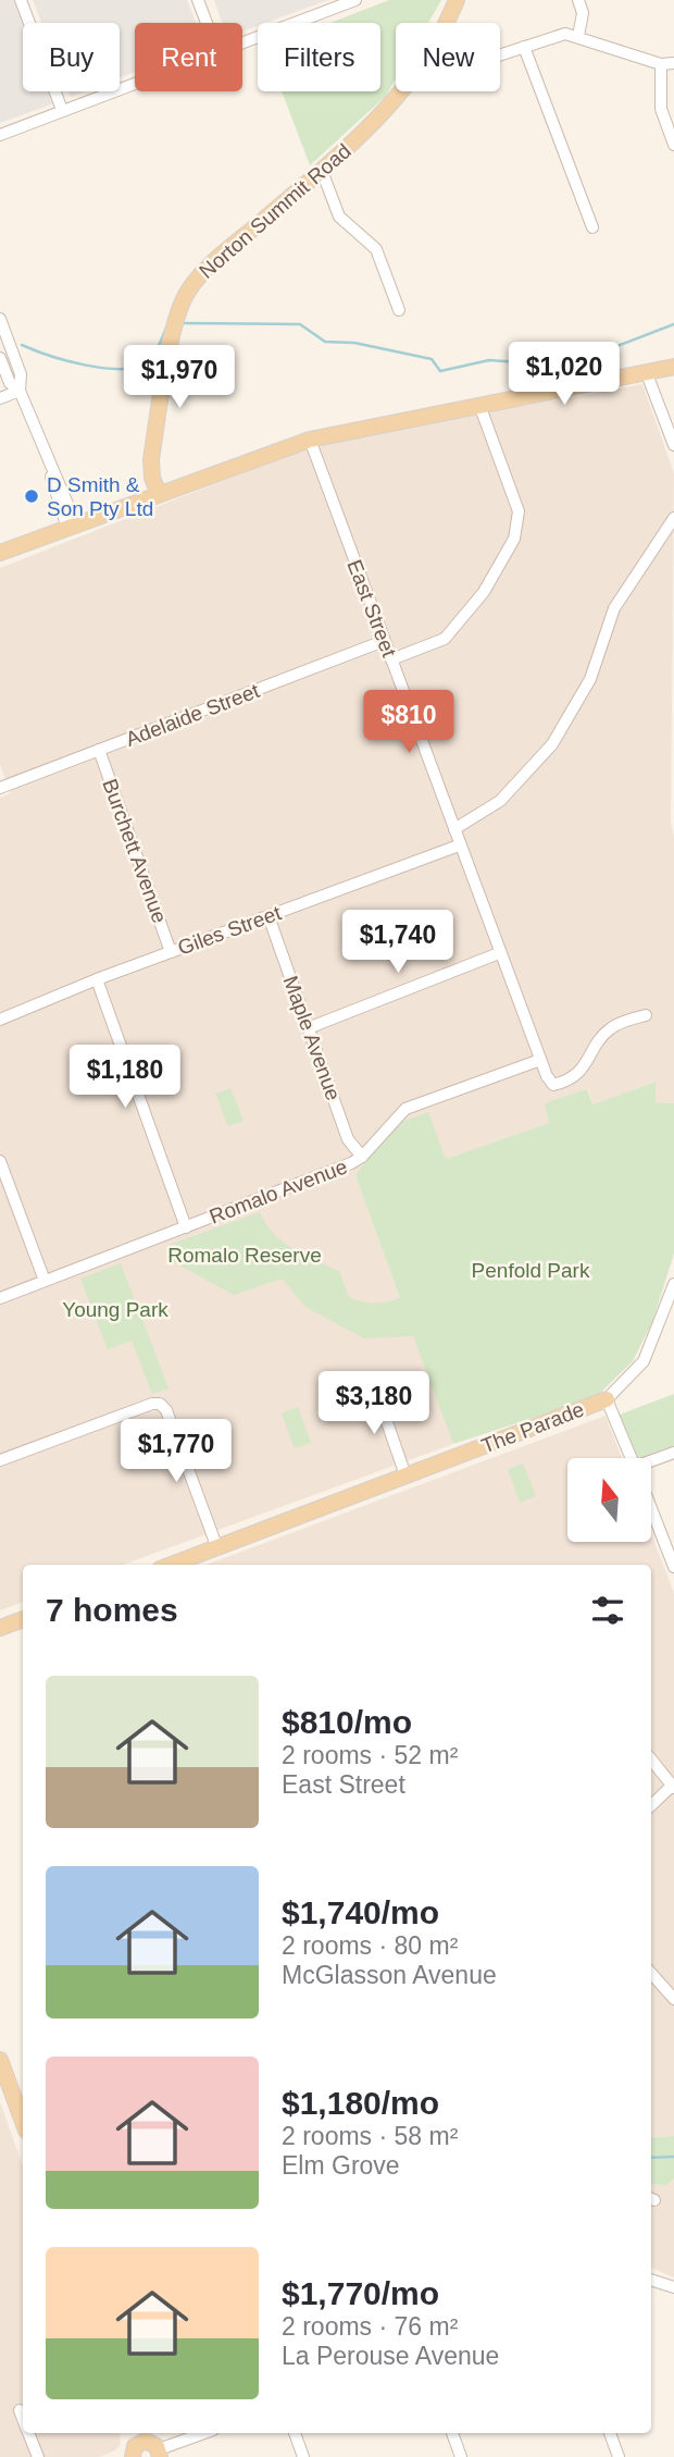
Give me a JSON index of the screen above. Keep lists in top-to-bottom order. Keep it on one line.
{"streets":{"main road":["Norton Summit Road","The Parade"],"street":["East Street","Adelaide Street","Burchett Avenue","Giles Street","Maple Avenue","Romalo Avenue"]},"crossings":[["East Street","Adelaide Street"],["East Street","Giles Street"],["East Street","Romalo Avenue"],["Adelaide Street","Burchett Avenue"],["Burchett Avenue","Giles Street"],["Giles Street","Maple Avenue"],["Maple Avenue","Romalo Avenue"]],"parks":["Romalo Reserve","Penfold Park","Young Park"],"places":["D Smith & Son Pty Ltd"],"north":"top","page":{"chip":["Buy","Rent","Filters","New"],"price":["$1,020","$1,970","$810","$1,740","$1,180","$3,180","$1,770"],"heading":"7 homes","list":[{"name":"$810/mo","note":"2 rooms · 52 m² · East Street"},{"name":"$1,740/mo","note":"2 rooms · 80 m² · McGlasson Avenue"},{"name":"$1,180/mo","note":"2 rooms · 58 m² · Elm Grove"},{"name":"$1,770/mo","note":"2 rooms · 76 m² · La Perouse Avenue"}]}}
